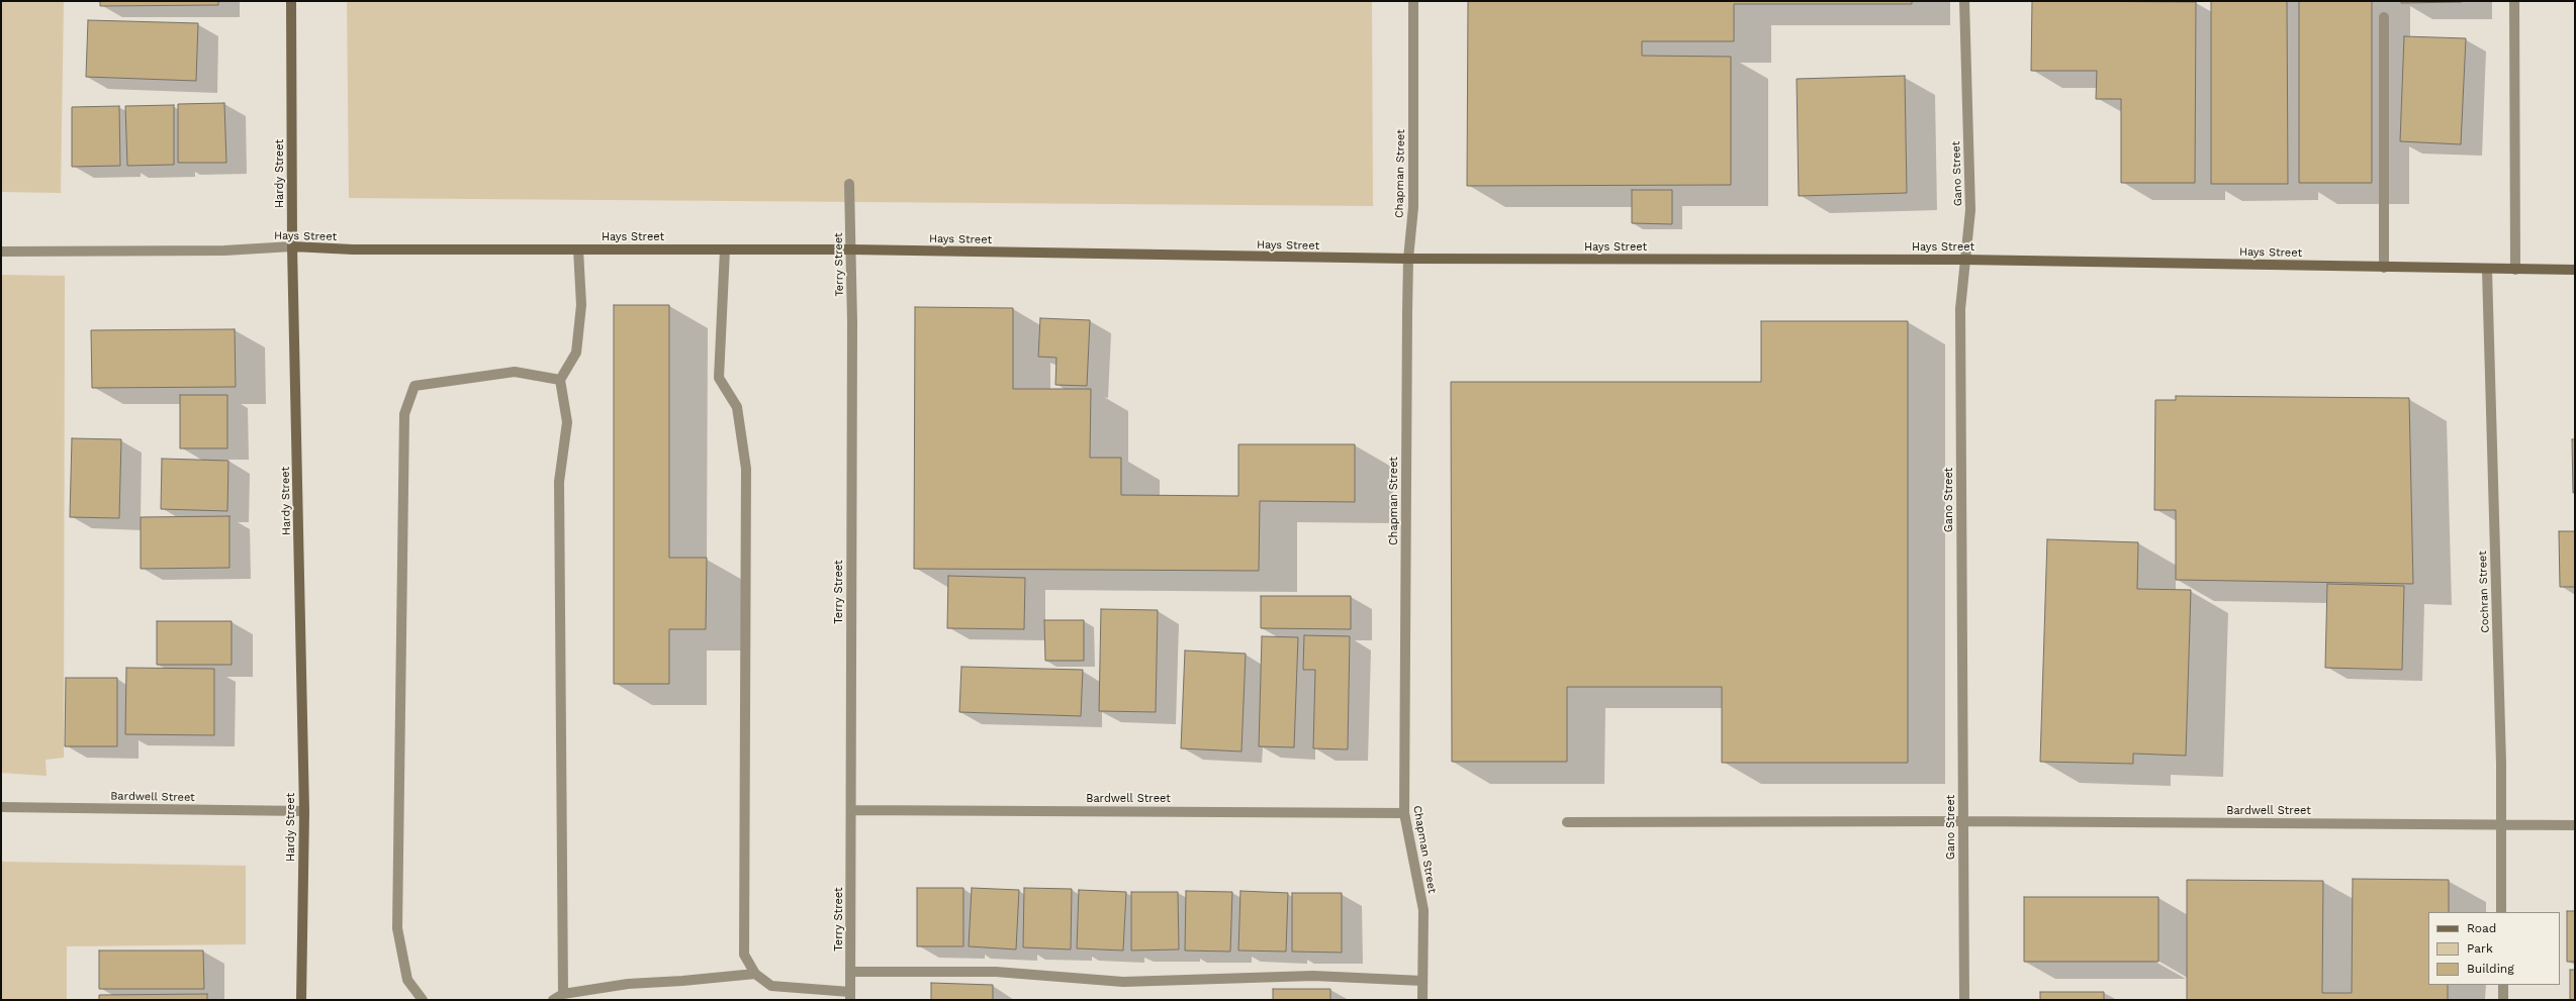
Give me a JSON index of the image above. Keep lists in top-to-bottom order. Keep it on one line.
{"streets":{"street":["Hardy Street","Chapman Street","Gano Street","Hays Street","Terry Street","Cochran Street","Bardwell Street"]},"crossings":[["Hardy Street","Hays Street"],["Hardy Street","Bardwell Street"],["Chapman Street","Hays Street"],["Chapman Street","Bardwell Street"],["Gano Street","Hays Street"],["Gano Street","Bardwell Street"],["Hays Street","Terry Street"],["Hays Street","Cochran Street"],["Terry Street","Bardwell Street"],["Cochran Street","Bardwell Street"]],"legend":["Road","Park","Building"]}
